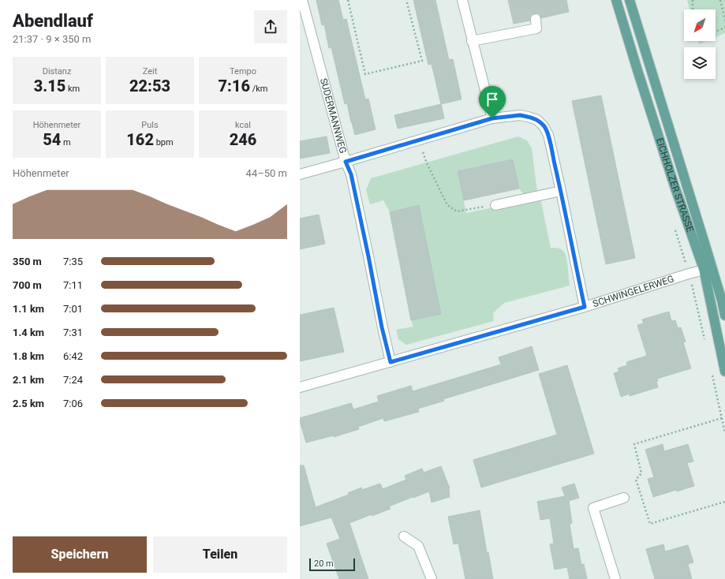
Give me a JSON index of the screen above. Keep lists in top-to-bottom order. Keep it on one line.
{"streets":{"main road":["EICHHOLZER STRASSE"],"street":["SUDERMANNWEG","SCHWINGELERWEG"]},"crossings":[["SUDERMANNWEG","SCHWINGELERWEG"],["EICHHOLZER STRASSE","SCHWINGELERWEG"]],"scale_bar":"20 m","north":"bottom left","page":{"heading":["Abendlauf","21:37 · 9 × 350 m"],"stats":[["Distanz","3.15 km"],["Zeit","22:53"],["Tempo","7:16 /km"],["Höhenmeter","54 m"],["Puls","162 bpm"],["kcal","246"]],"chart":["Höhenmeter","44–50 m"],"list":[{"name":"350 m","note":"7:35"},{"name":"700 m","note":"7:11"},{"name":"1.1 km","note":"7:01"},{"name":"1.4 km","note":"7:31"},{"name":"1.8 km","note":"6:42"},{"name":"2.1 km","note":"7:24"},{"name":"2.5 km","note":"7:06"}],"buttons":["Speichern","Teilen"],"scale":"20 m"}}
